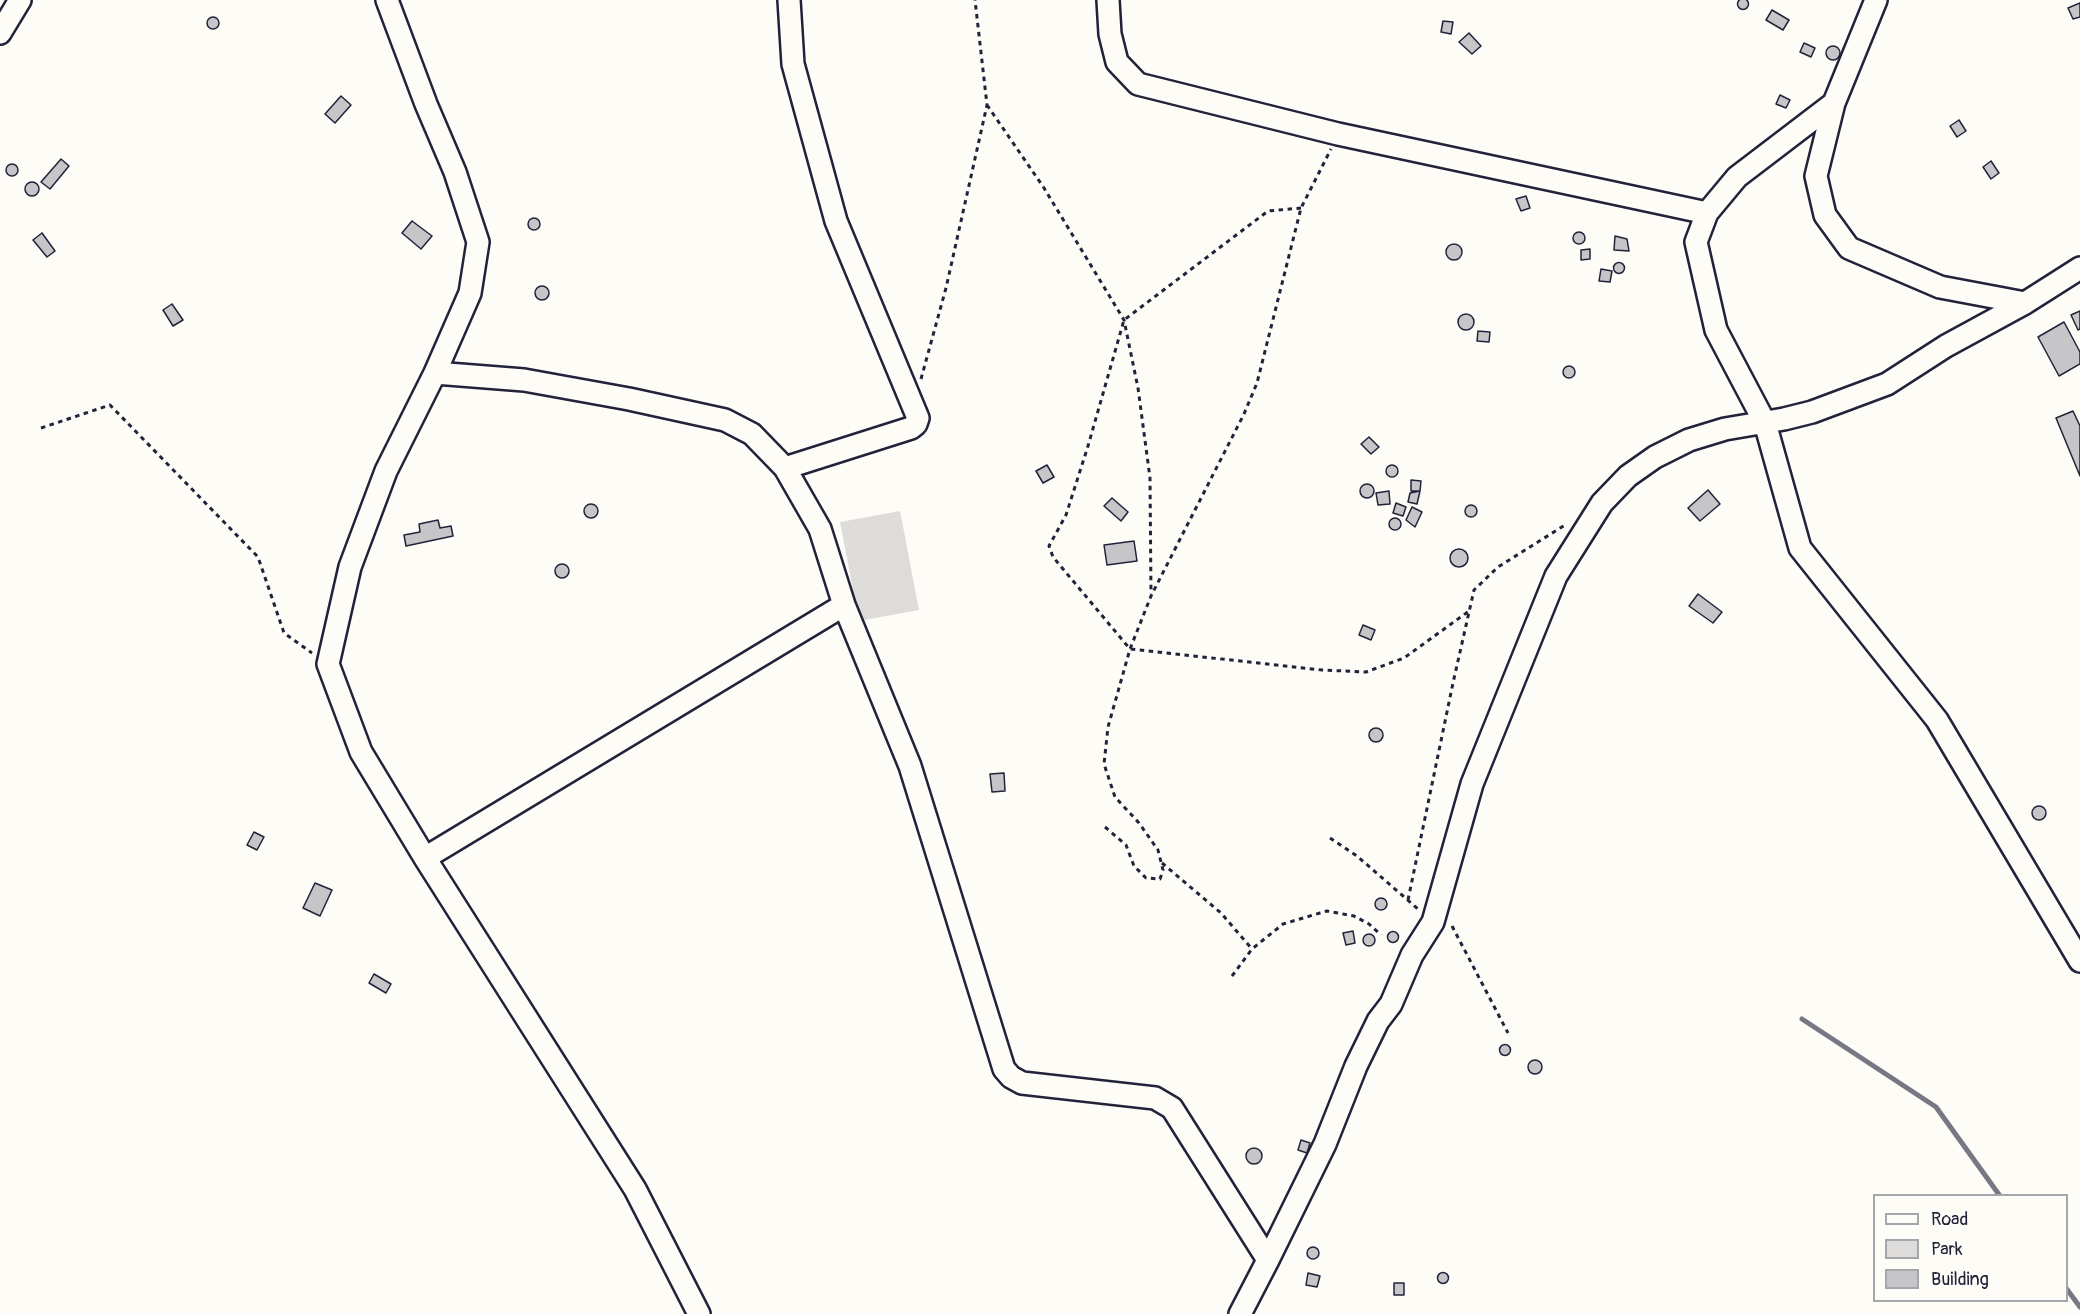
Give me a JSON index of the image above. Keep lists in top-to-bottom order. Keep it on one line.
{"legend":["Road","Park","Building"]}
